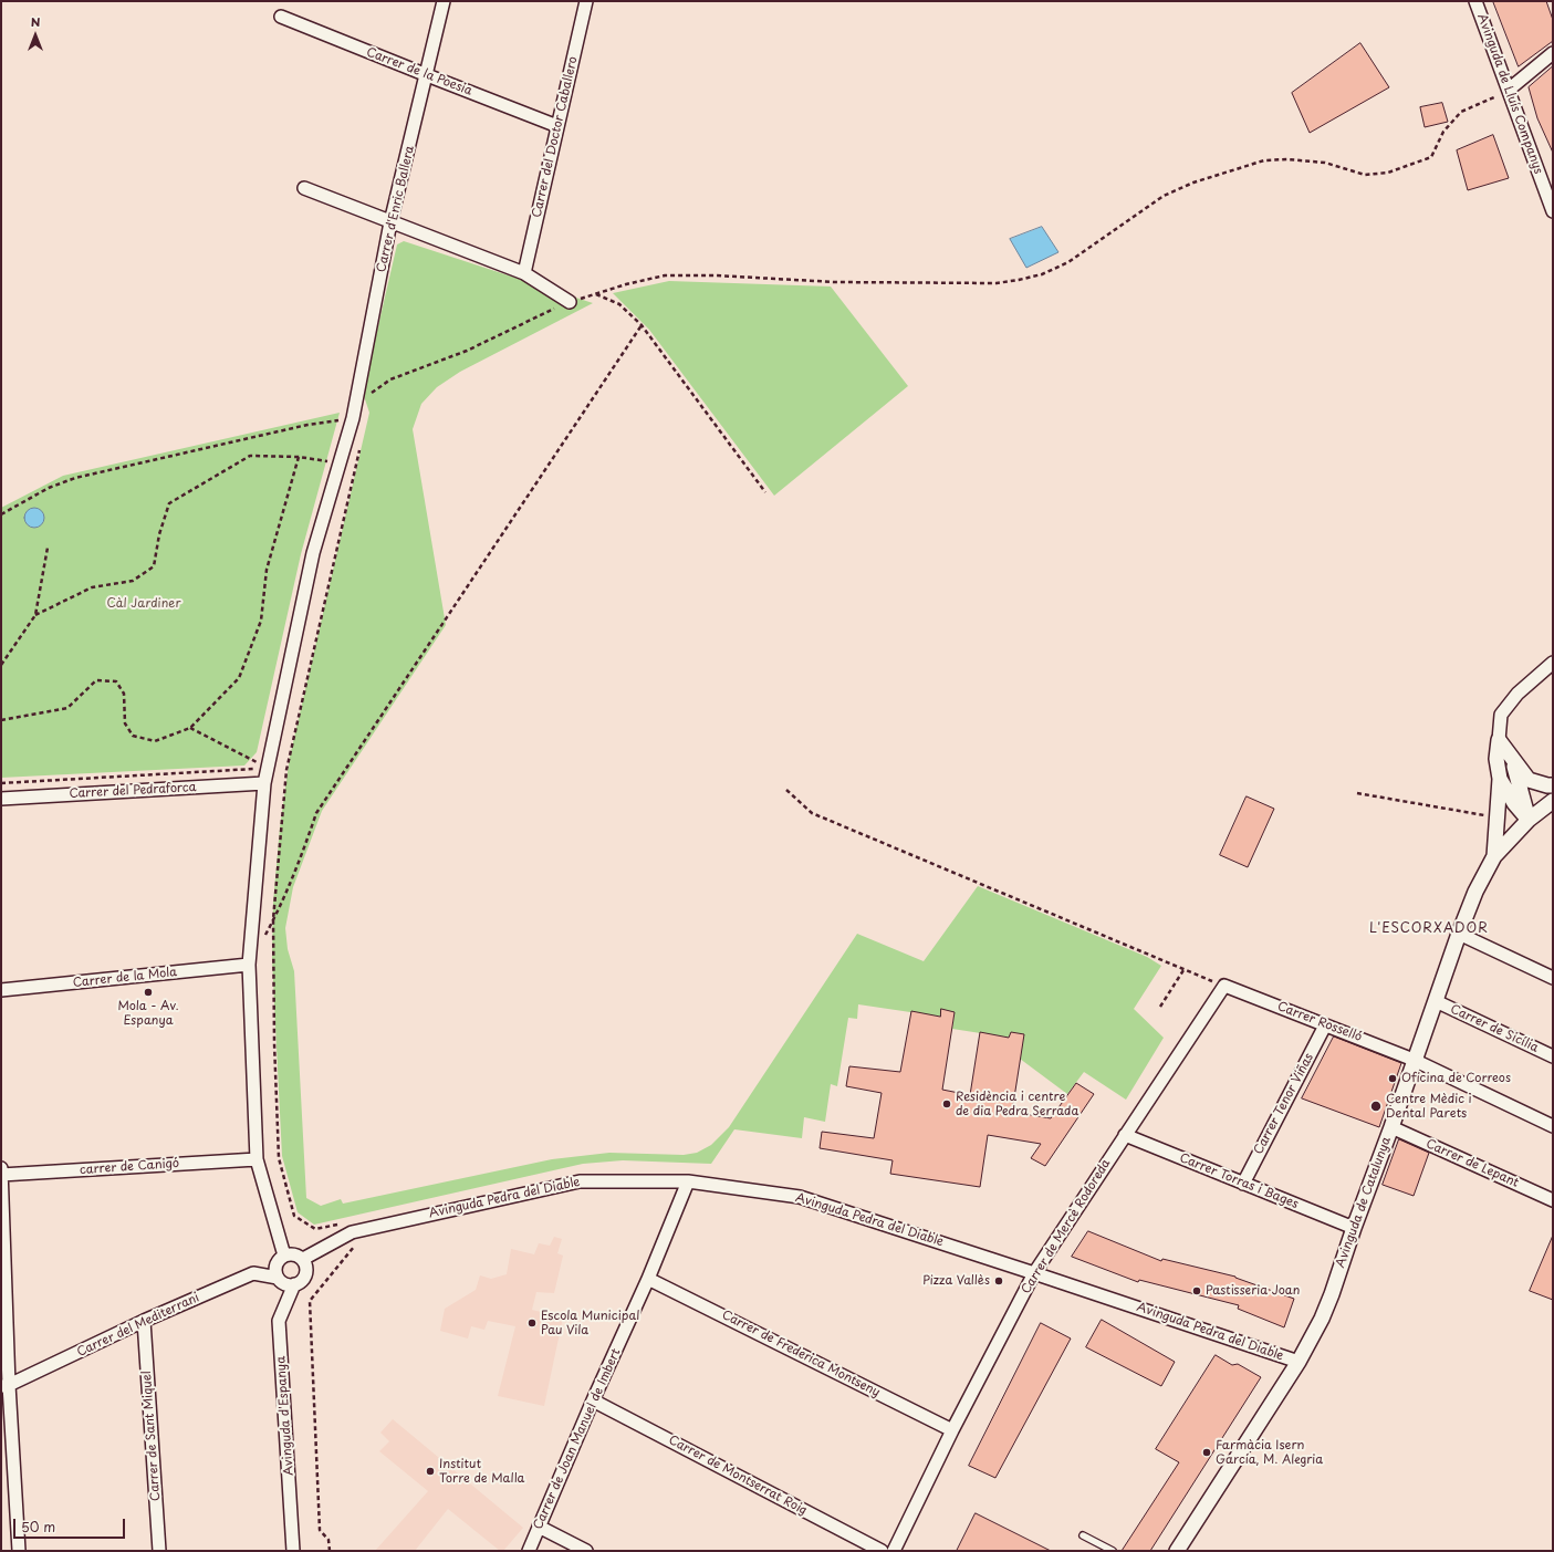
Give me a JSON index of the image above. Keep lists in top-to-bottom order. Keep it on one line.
{"streets":{"street":["Carrer de la Poesia","Avinguda de Lluís Companys","Carrer del Doctor Caballero","Carrer d'Enric Ballera","Carrer del Pedraforca","Carrer de la Mola","Carrer Rosselló","Carrer de Sicília","Carrer Tenor Viñas","Carrer de Lepant","carrer de Canigó","Carrer Torras i Bages","Avinguda Pedra del Diable","Avinguda de Catalunya","Carrer de Mercè Rodoreda","Carrer del Mediterrani","Carrer de Frederica Montseny","Avinguda d'Espanya","Carrer de Sant Miquel","Carrer de Joan Manuel de Imbert","Carrer de Montserrat Roig"]},"crossings":[["Carrer de la Poesia","Carrer del Doctor Caballero"],["Carrer de la Poesia","Carrer d'Enric Ballera"],["Carrer d'Enric Ballera","Carrer del Pedraforca"],["Carrer d'Enric Ballera","Carrer de la Mola"],["Carrer d'Enric Ballera","carrer de Canigó"],["Carrer d'Enric Ballera","Avinguda Pedra del Diable"],["Carrer d'Enric Ballera","Carrer del Mediterrani"],["Carrer d'Enric Ballera","Avinguda d'Espanya"],["Carrer Rosselló","Carrer Tenor Viñas"],["Carrer Rosselló","Avinguda de Catalunya"],["Carrer Rosselló","Carrer de Mercè Rodoreda"],["Carrer de Sicília","Avinguda de Catalunya"],["Carrer Tenor Viñas","Carrer Torras i Bages"],["Carrer de Lepant","Avinguda de Catalunya"],["Carrer Torras i Bages","Avinguda de Catalunya"],["Carrer Torras i Bages","Carrer de Mercè Rodoreda"],["Avinguda Pedra del Diable","Avinguda de Catalunya"],["Avinguda Pedra del Diable","Carrer de Mercè Rodoreda"],["Avinguda Pedra del Diable","Carrer del Mediterrani"],["Avinguda Pedra del Diable","Avinguda d'Espanya"],["Avinguda Pedra del Diable","Carrer de Joan Manuel de Imbert"],["Carrer de Mercè Rodoreda","Carrer de Frederica Montseny"],["Carrer del Mediterrani","Avinguda d'Espanya"],["Carrer del Mediterrani","Carrer de Sant Miquel"],["Carrer de Frederica Montseny","Carrer de Joan Manuel de Imbert"],["Carrer de Joan Manuel de Imbert","Carrer de Montserrat Roig"]],"districts":["L'ESCORXADOR"],"parks":["Càl Jardiner"],"places":["Mola - Av. Espanya","Oficina de Correos","Residència i centre de dia Pedra Serrada","Centre Mèdic i Dental Parets","Pizza Vallès","Pastisseria Joan","Escola Municipal Pau Vila","Farmàcia Isern García, M. Alegria","Institut Torre de Malla"],"scale_bar":"50 m","north":"top"}
